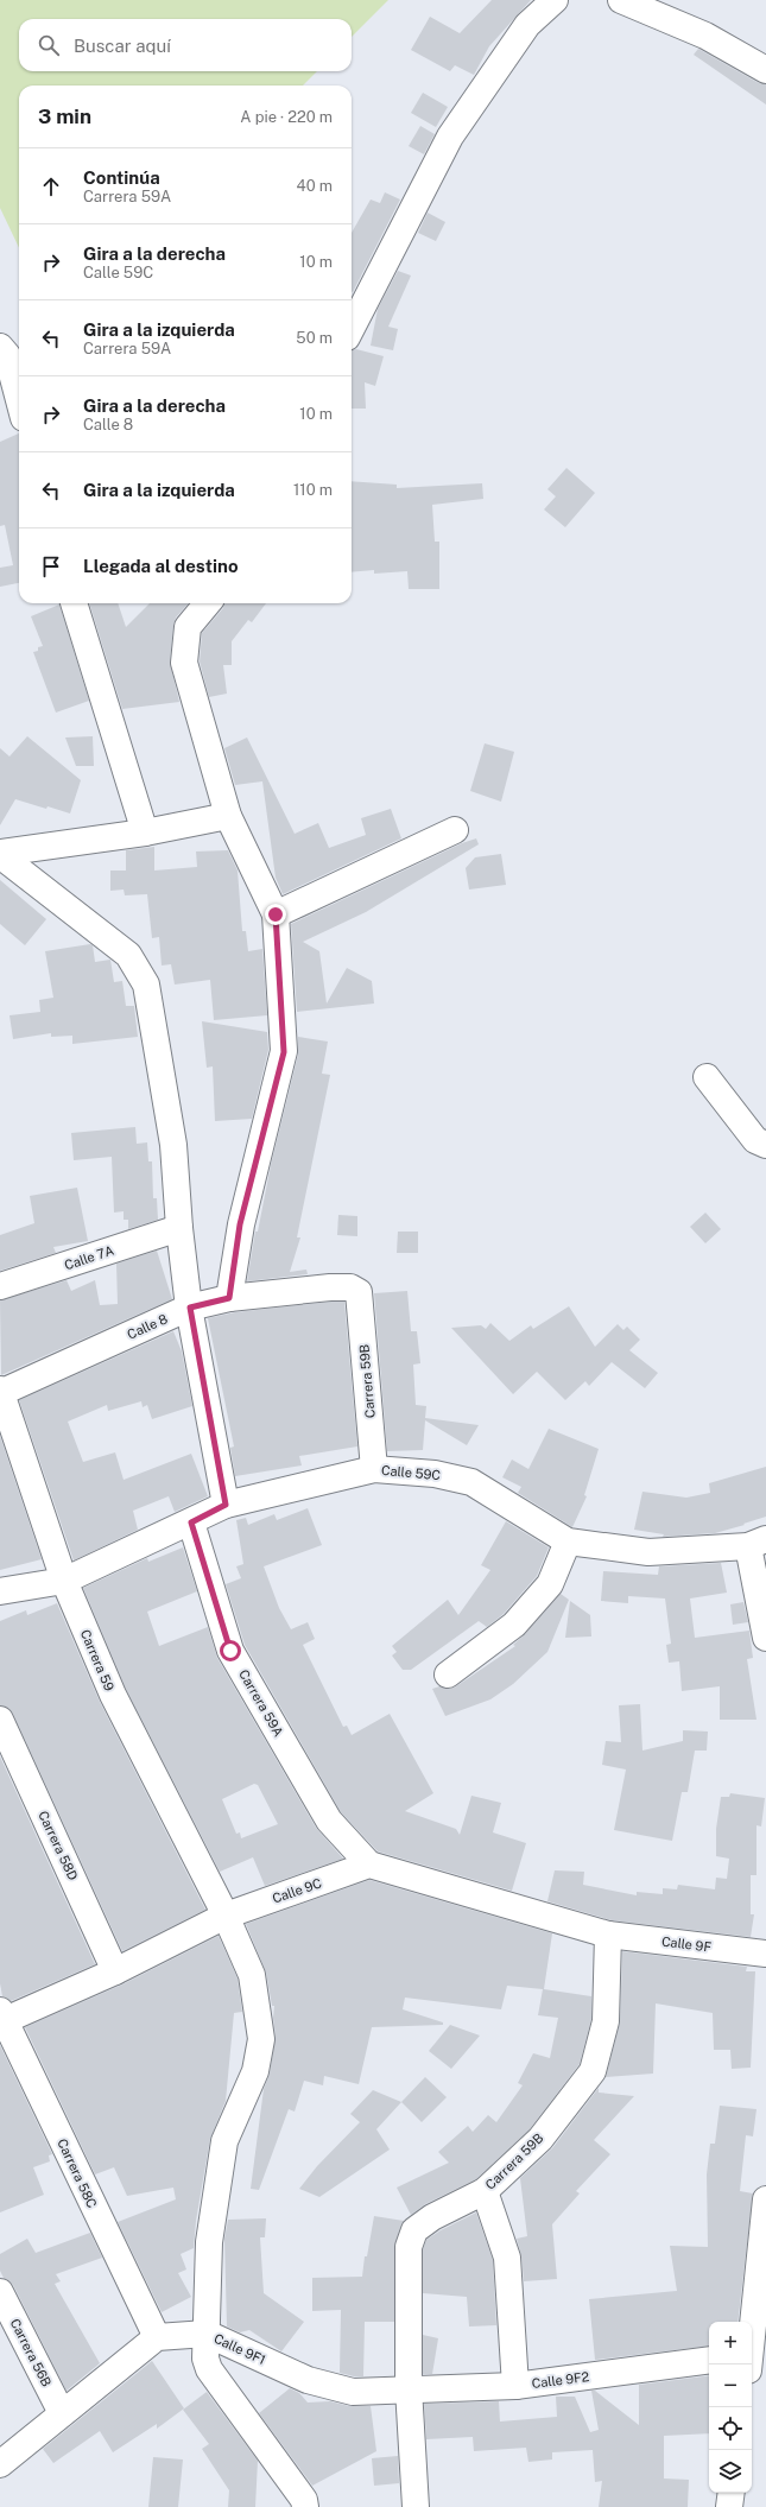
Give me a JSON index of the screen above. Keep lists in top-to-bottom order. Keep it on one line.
{"streets":{"street":["Calle 7A","Calle 8","Carrera 59B","Calle 59C","Carrera 59","Carrera 59A","Carrera 58D","Calle 9C","Calle 9F","Carrera 58C","Calle 9F1","Carrera 56B","Calle 9F2"]},"crossings":[["Calle 8","Carrera 59B"],["Calle 8","Carrera 59"],["Carrera 59B","Calle 59C"],["Carrera 59B","Calle 9F"],["Carrera 59B","Calle 9F1"],["Carrera 59B","Calle 9F2"],["Calle 59C","Carrera 59"],["Calle 59C","Carrera 59A"],["Carrera 59","Calle 9C"],["Carrera 59","Calle 9F1"],["Carrera 59A","Calle 9C"],["Carrera 58D","Calle 9C"],["Calle 9C","Carrera 58C"],["Carrera 58C","Calle 9F1"],["Calle 9F1","Calle 9F2"]],"page":{"search":"Buscar aquí","heading":["3 min","A pie · 220 m"],"list":[["Continúa","Carrera 59A","40 m"],["Gira a la derecha","Calle 59C","10 m"],["Gira a la izquierda","Carrera 59A","50 m"],["Gira a la derecha","Calle 8","10 m"],["Gira a la izquierda","110 m"],"Llegada al destino"],"map_buttons":["+","−"]}}
